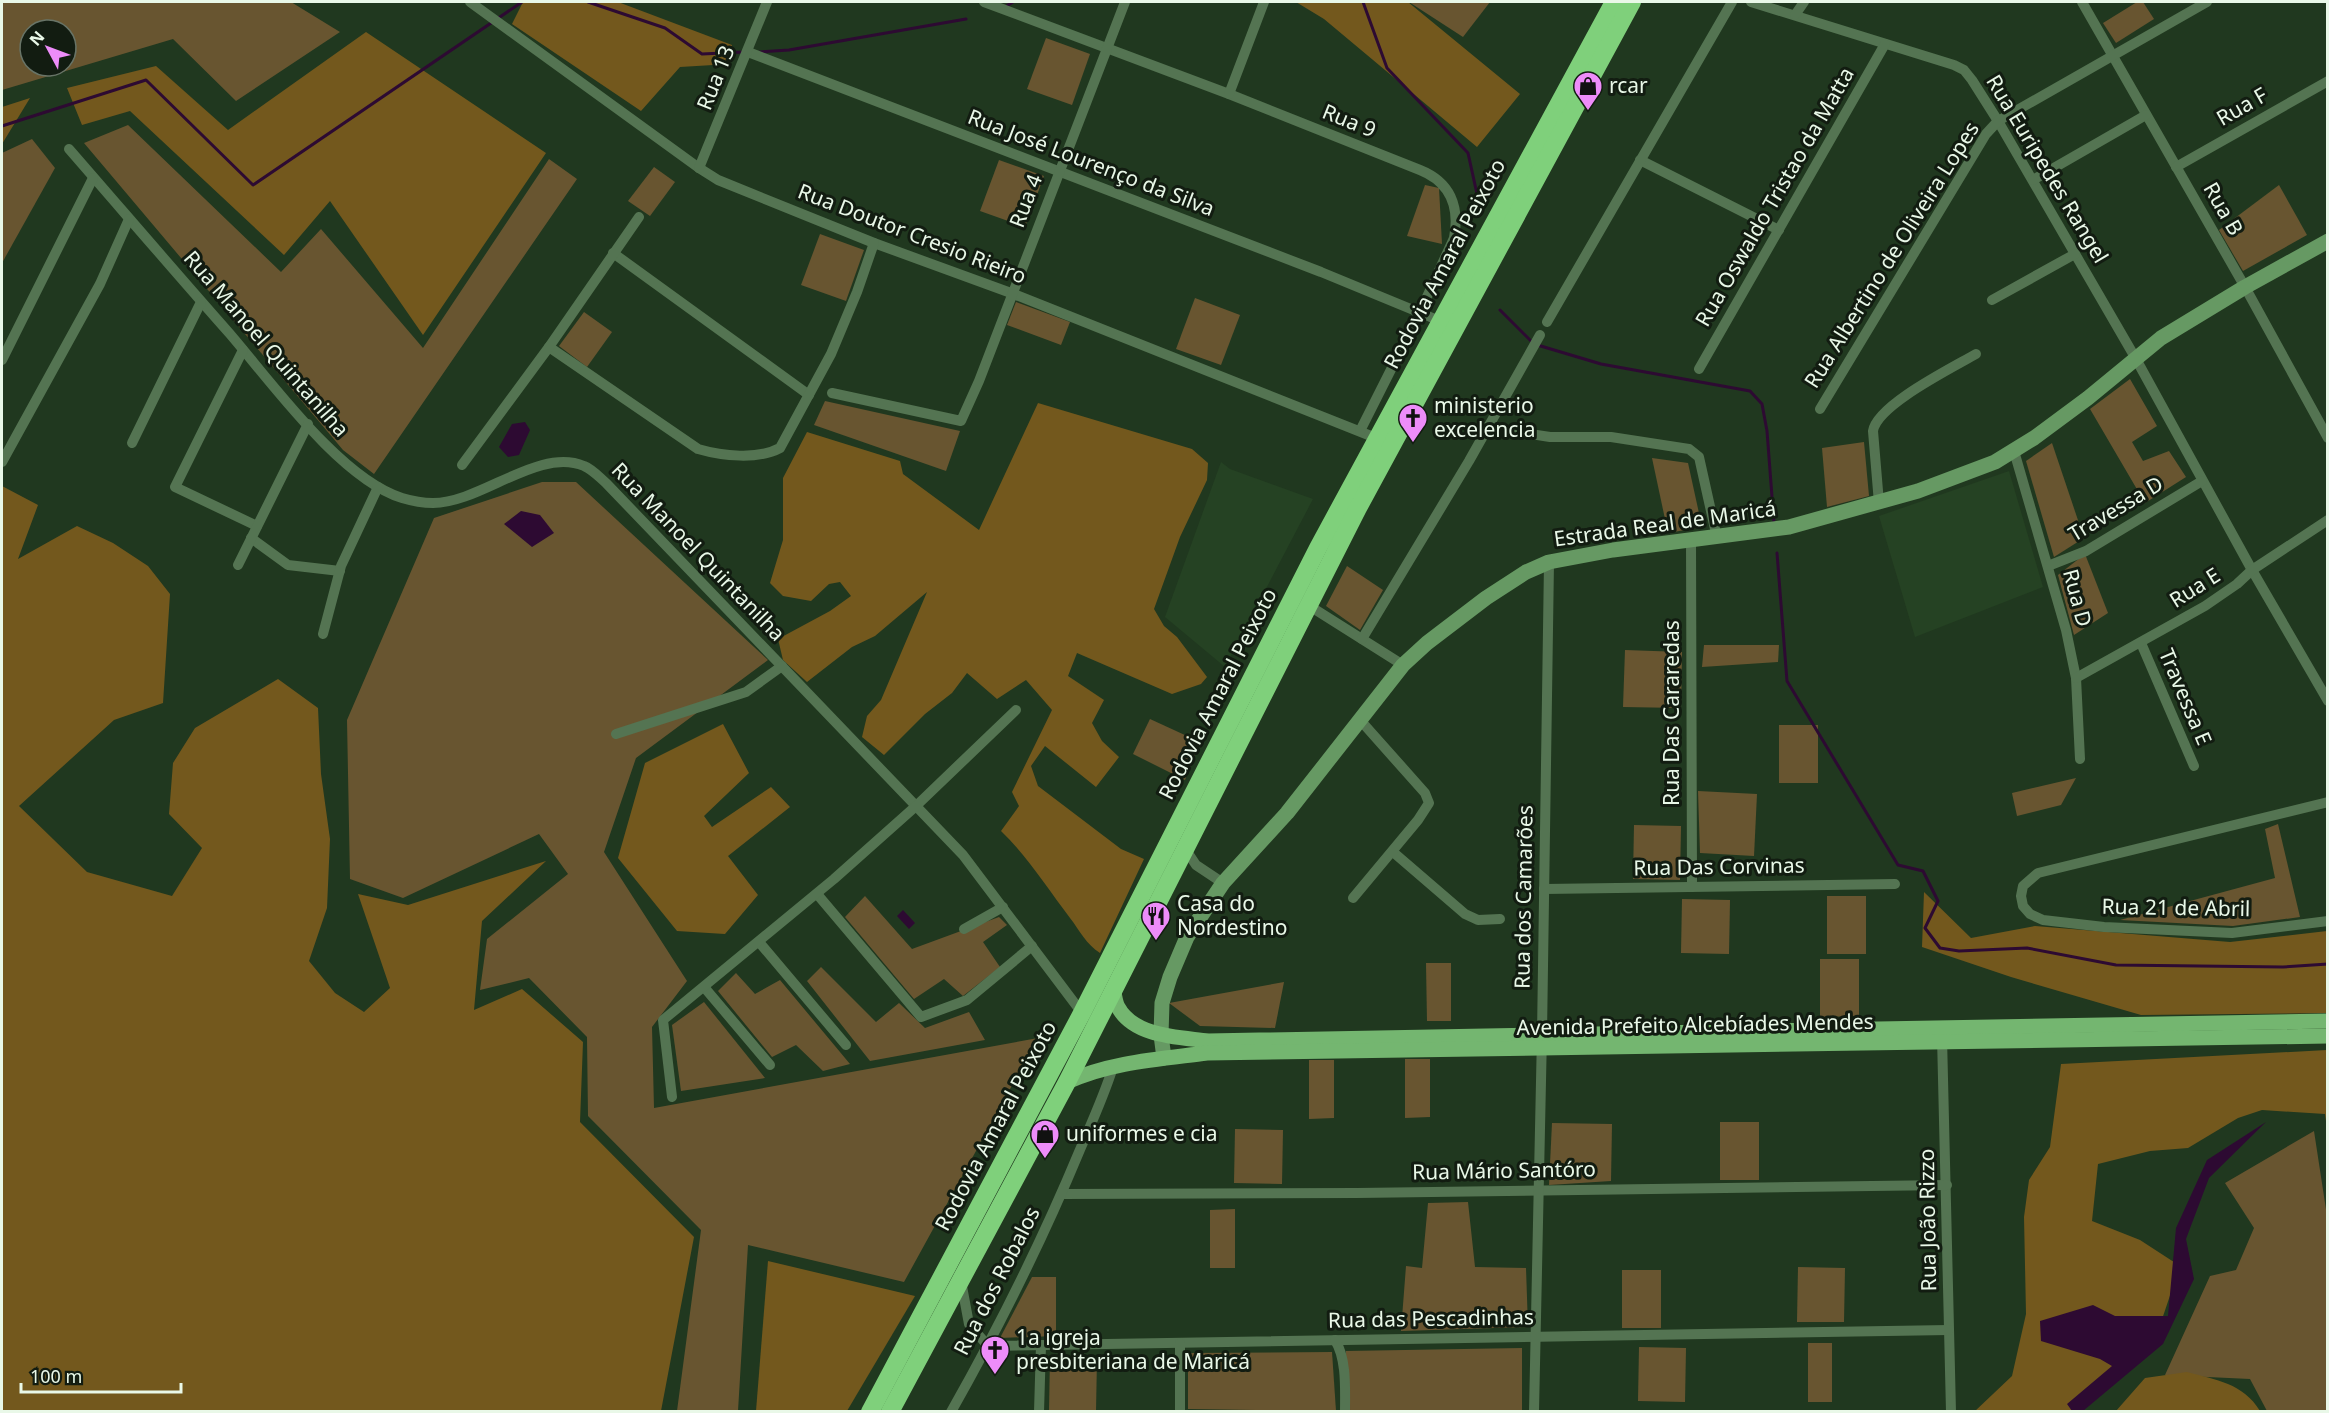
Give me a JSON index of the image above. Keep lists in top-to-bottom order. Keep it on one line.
{"streets":{"highway":["Rodovia Amaral Peixoto"],"main road":["Estrada Real de Maricá","Avenida Prefeito Alcebíades Mendes"],"street":["Rua 13","Rua F","Rua 9","Rua José Lourenço da Silva","Rua Euripedes Rangel","Rua Oswaldo Tristao da Matta","Rua 4","Rua B","Rua Doutor Cresio Rieiro","Rua Albertino de Oliveira Lopes","Rua Manoel Quintanilha","Travessa D","Rua E","Rua D","Travessa E","Rua Das Cararedas","Rua Das Corvinas","Rua dos Camarões","Rua 21 de Abril","Rua Mário Santóro","Rua João Rizzo","Rua dos Robalos","Rua das Pescadinhas"]},"crossings":[["Rua 13","Rua José Lourenço da Silva"],["Rua 13","Rua Doutor Cresio Rieiro"],["Rua F","Rua B"],["Rua 9","Rua José Lourenço da Silva"],["Rua 9","Rua 4"],["Rua 9","Rua Doutor Cresio Rieiro"],["Rua 9","Rodovia Amaral Peixoto"],["Rua José Lourenço da Silva","Rua 4"],["Rua José Lourenço da Silva","Rodovia Amaral Peixoto"],["Rua Euripedes Rangel","Rua Oswaldo Tristao da Matta"],["Rua Euripedes Rangel","Rua Albertino de Oliveira Lopes"],["Rua Euripedes Rangel","Travessa D"],["Rua Euripedes Rangel","Estrada Real de Maricá"],["Rua Euripedes Rangel","Rua E"],["Rua 4","Rua Doutor Cresio Rieiro"],["Rua B","Estrada Real de Maricá"],["Rua Doutor Cresio Rieiro","Rodovia Amaral Peixoto"],["Rodovia Amaral Peixoto","Rua Manoel Quintanilha"],["Rodovia Amaral Peixoto","Avenida Prefeito Alcebíades Mendes"],["Travessa D","Rua D"],["Estrada Real de Maricá","Rua D"],["Estrada Real de Maricá","Rua Das Cararedas"],["Estrada Real de Maricá","Rua dos Camarões"],["Estrada Real de Maricá","Avenida Prefeito Alcebíades Mendes"],["Rua E","Rua D"],["Rua E","Travessa E"],["Rua Das Cararedas","Rua Das Corvinas"],["Rua Das Corvinas","Rua dos Camarões"],["Rua dos Camarões","Avenida Prefeito Alcebíades Mendes"],["Rua dos Camarões","Rua Mário Santóro"],["Rua dos Camarões","Rua das Pescadinhas"],["Avenida Prefeito Alcebíades Mendes","Rua João Rizzo"],["Avenida Prefeito Alcebíades Mendes","Rua dos Robalos"],["Rua Mário Santóro","Rua João Rizzo"],["Rua Mário Santóro","Rua dos Robalos"],["Rua João Rizzo","Rua das Pescadinhas"],["Rua dos Robalos","Rua das Pescadinhas"]],"places":{"shop":["rcar","uniformes e cia"],"church":["ministerio excelencia","1a igreja presbiteriana de Maricá"],"restaurant":["Casa do Nordestino"]},"scale_bar":"100 m","north":"top left"}
